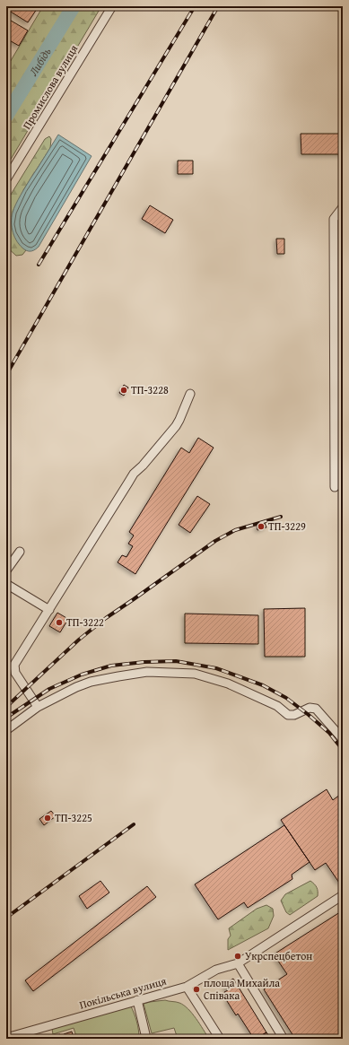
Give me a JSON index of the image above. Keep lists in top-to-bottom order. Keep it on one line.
{"streets":{"street":["Промислова вулиця","Покільська вулиця"]},"water":["Либідь"],"places":["ТП-3228","ТП-3229","ТП-3222","ТП-3225","Укрспецбетон","площа Михайла Співака"]}
